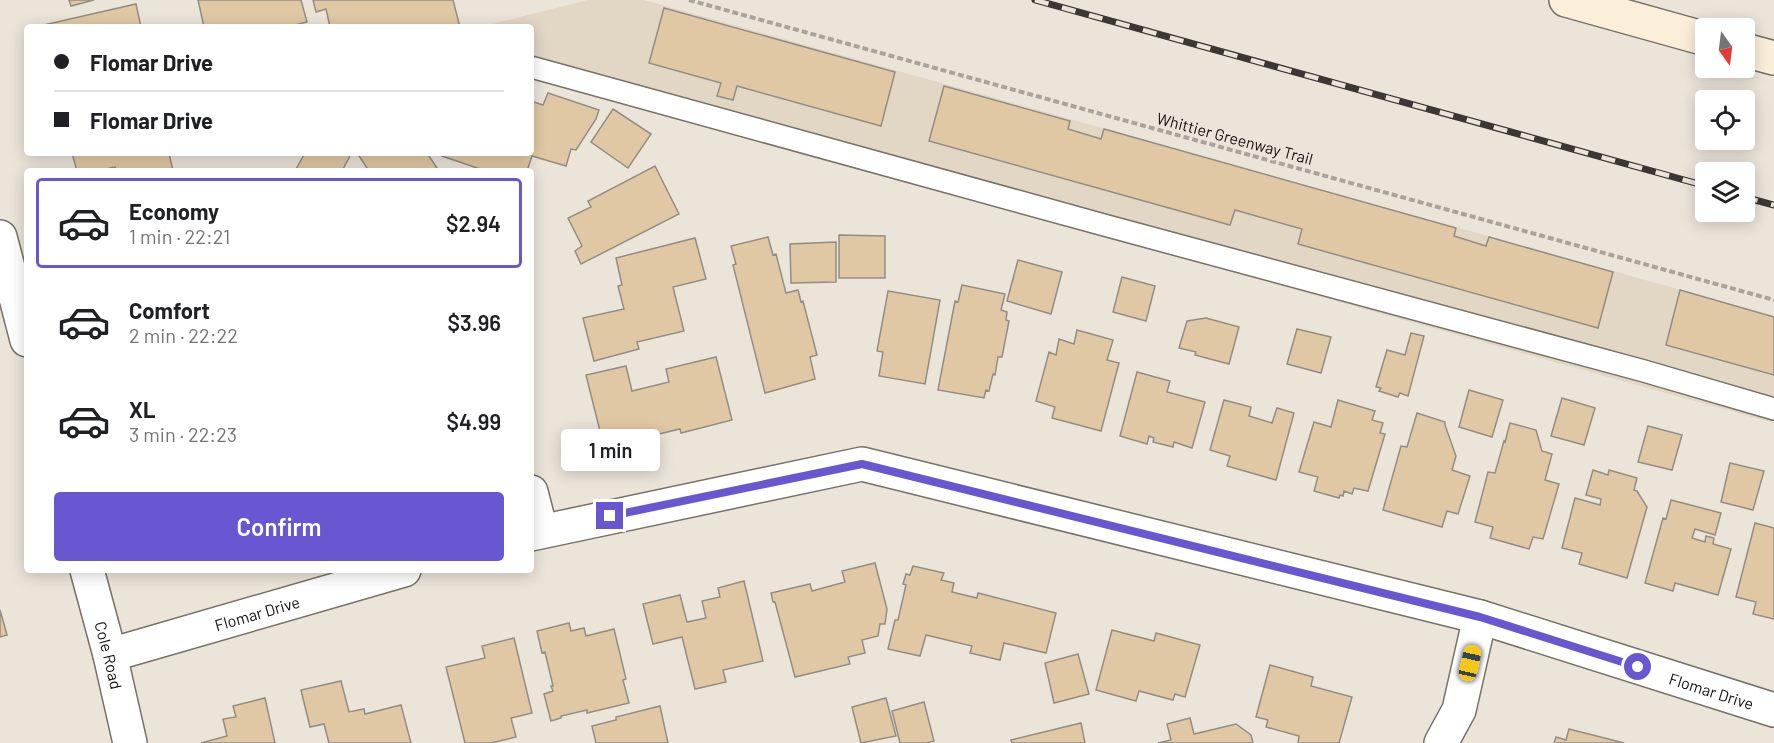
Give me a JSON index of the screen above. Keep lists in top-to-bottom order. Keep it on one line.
{"streets":{"street":["Flomar Drive","Cole Road"],"path":["Whittier Greenway Trail"]},"crossings":[["Flomar Drive","Cole Road"]],"north":"bottom","page":{"banner":["Flomar Drive","Flomar Drive"],"list":[{"name":"Economy","note":"1 min · 22:21","value":"$2.94"},{"name":"Comfort","note":"2 min · 22:22","value":"$3.96"},{"name":"XL","note":"3 min · 22:23","value":"$4.99"}],"bubble":"1 min","buttons":"Confirm"}}
